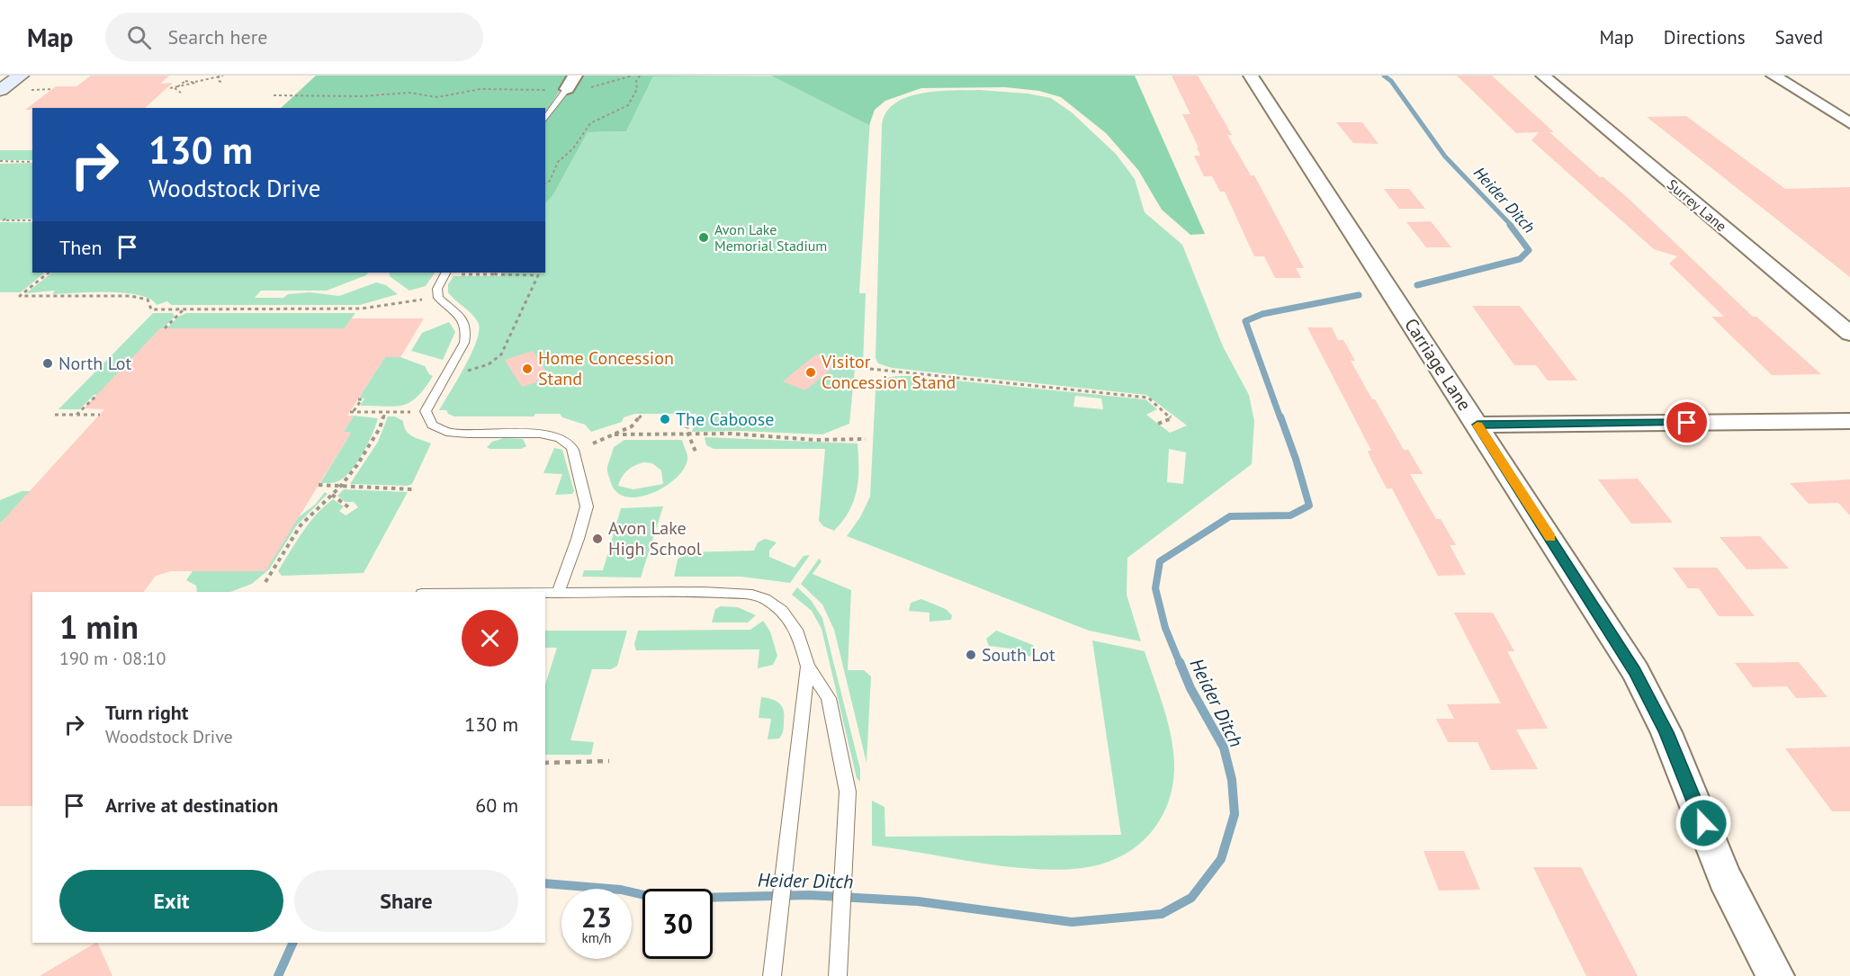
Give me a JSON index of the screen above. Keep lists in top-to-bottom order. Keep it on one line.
{"streets":{"street":["Surrey Lane","Carriage Lane"]},"water":["Heider Ditch"],"places":["Avon Lake Memorial Stadium","North Lot","Home Concession Stand","Visitor Concession Stand","The Caboose","Avon Lake High School","South Lot"],"page":{"header":"Map","search":"Search here","nav":["Map","Directions","Saved"],"turn":["130 m","Woodstock Drive"],"then":"Then","heading":["1 min","190 m · 08:10"],"list":[{"name":"Turn right","note":"Woodstock Drive","value":"130 m"},{"name":"Arrive at destination","value":"60 m"}],"buttons":["Exit","Share"],"speed":"23 km/h","limit":"30"}}
